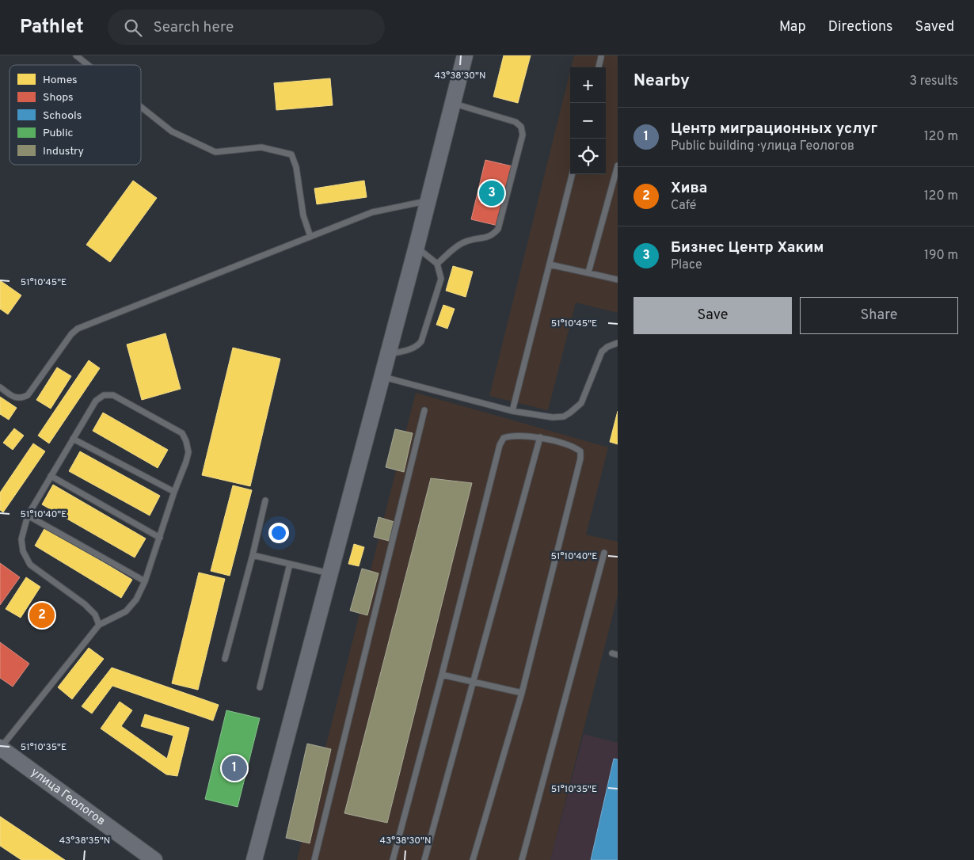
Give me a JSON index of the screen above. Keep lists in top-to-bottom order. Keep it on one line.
{"streets":{"main road":["улица Геологов"]},"legend":["Homes","Shops","Schools","Public","Industry"],"page":{"header":"Pathlet","search":"Search here","nav":["Map","Directions","Saved"],"heading":["Nearby","3 results"],"map_buttons":["+","−"],"list":[{"mark":"1","name":"Центр миграционных услуг","note":"Public building · улица Геологов","value":"120 m"},{"mark":"2","name":"Хива","note":"Café","value":"120 m"},{"mark":"3","name":"Бизнес Центр Хаким","note":"Place","value":"190 m"}],"pins":["3","2","1"],"buttons":["Save","Share"]},"coordinates":["43°38'30\"N","51°10'45\"E","51°10'40\"E","51°10'35\"E","43°38'35\"N"]}
